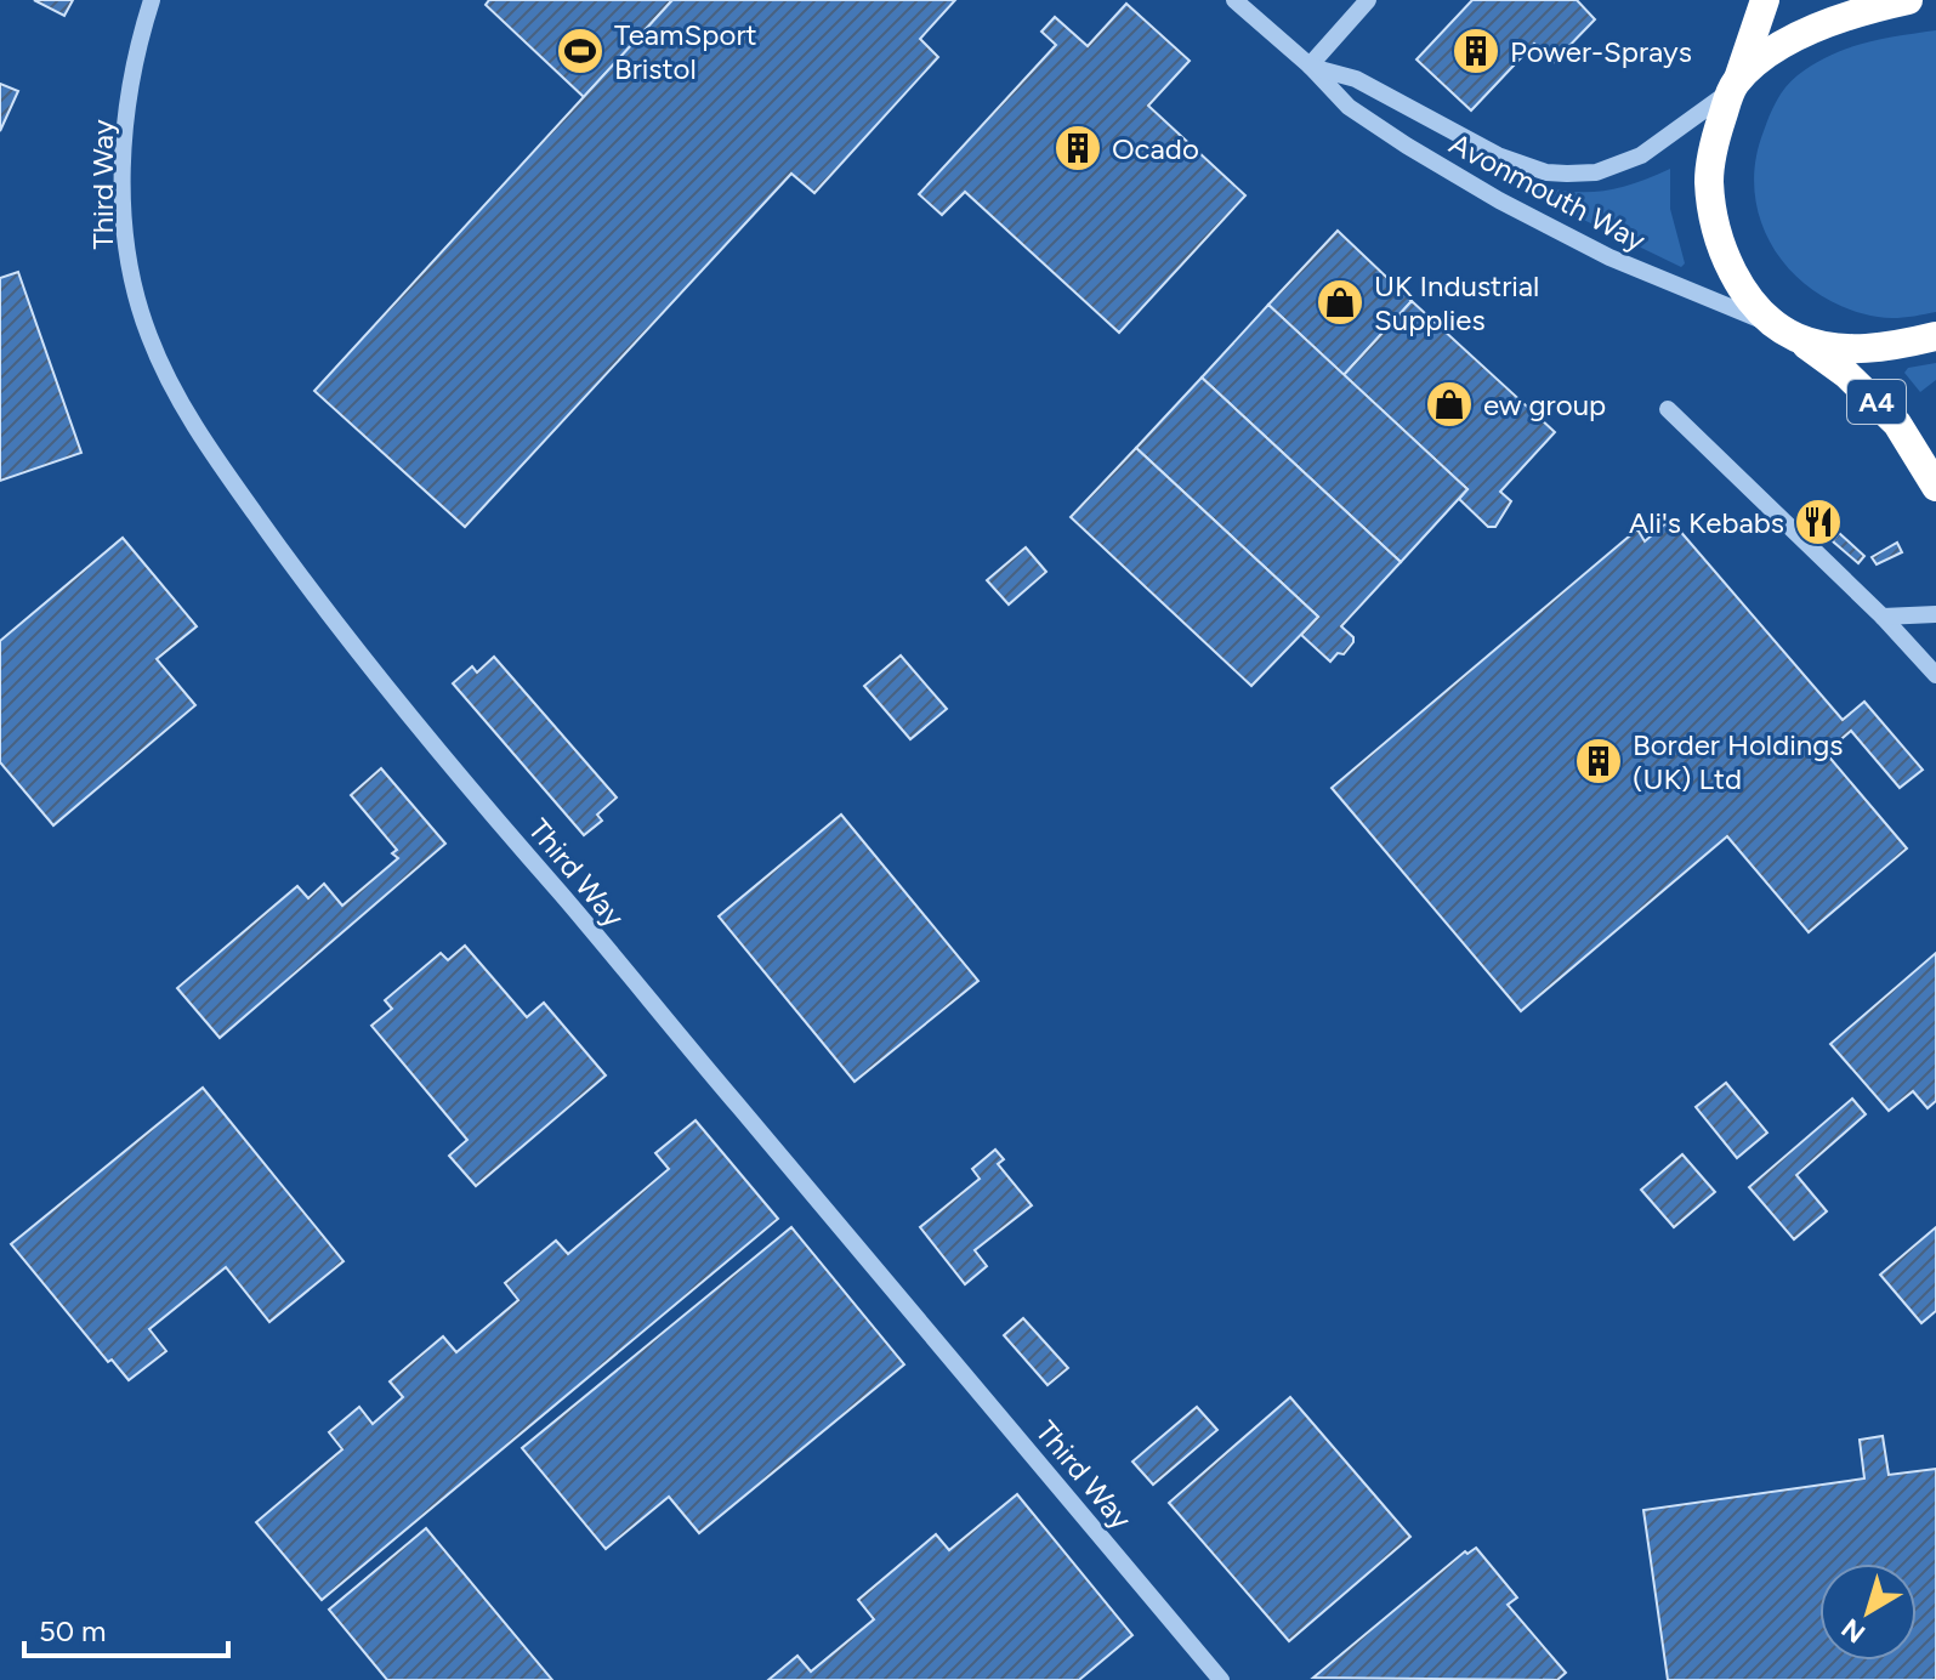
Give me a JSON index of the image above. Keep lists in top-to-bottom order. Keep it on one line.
{"streets":{"highway":["A4"],"street":["Third Way","Avonmouth Way"]},"crossings":[["Avonmouth Way","A4"]],"places":{"sports":["TeamSport Bristol"],"building":["Power-Sprays","Ocado","Border Holdings (UK) Ltd"],"shop":["UK Industrial Supplies","ew group"],"restaurant":["Ali's Kebabs"]},"scale_bar":"50 m","north":"bottom left"}
